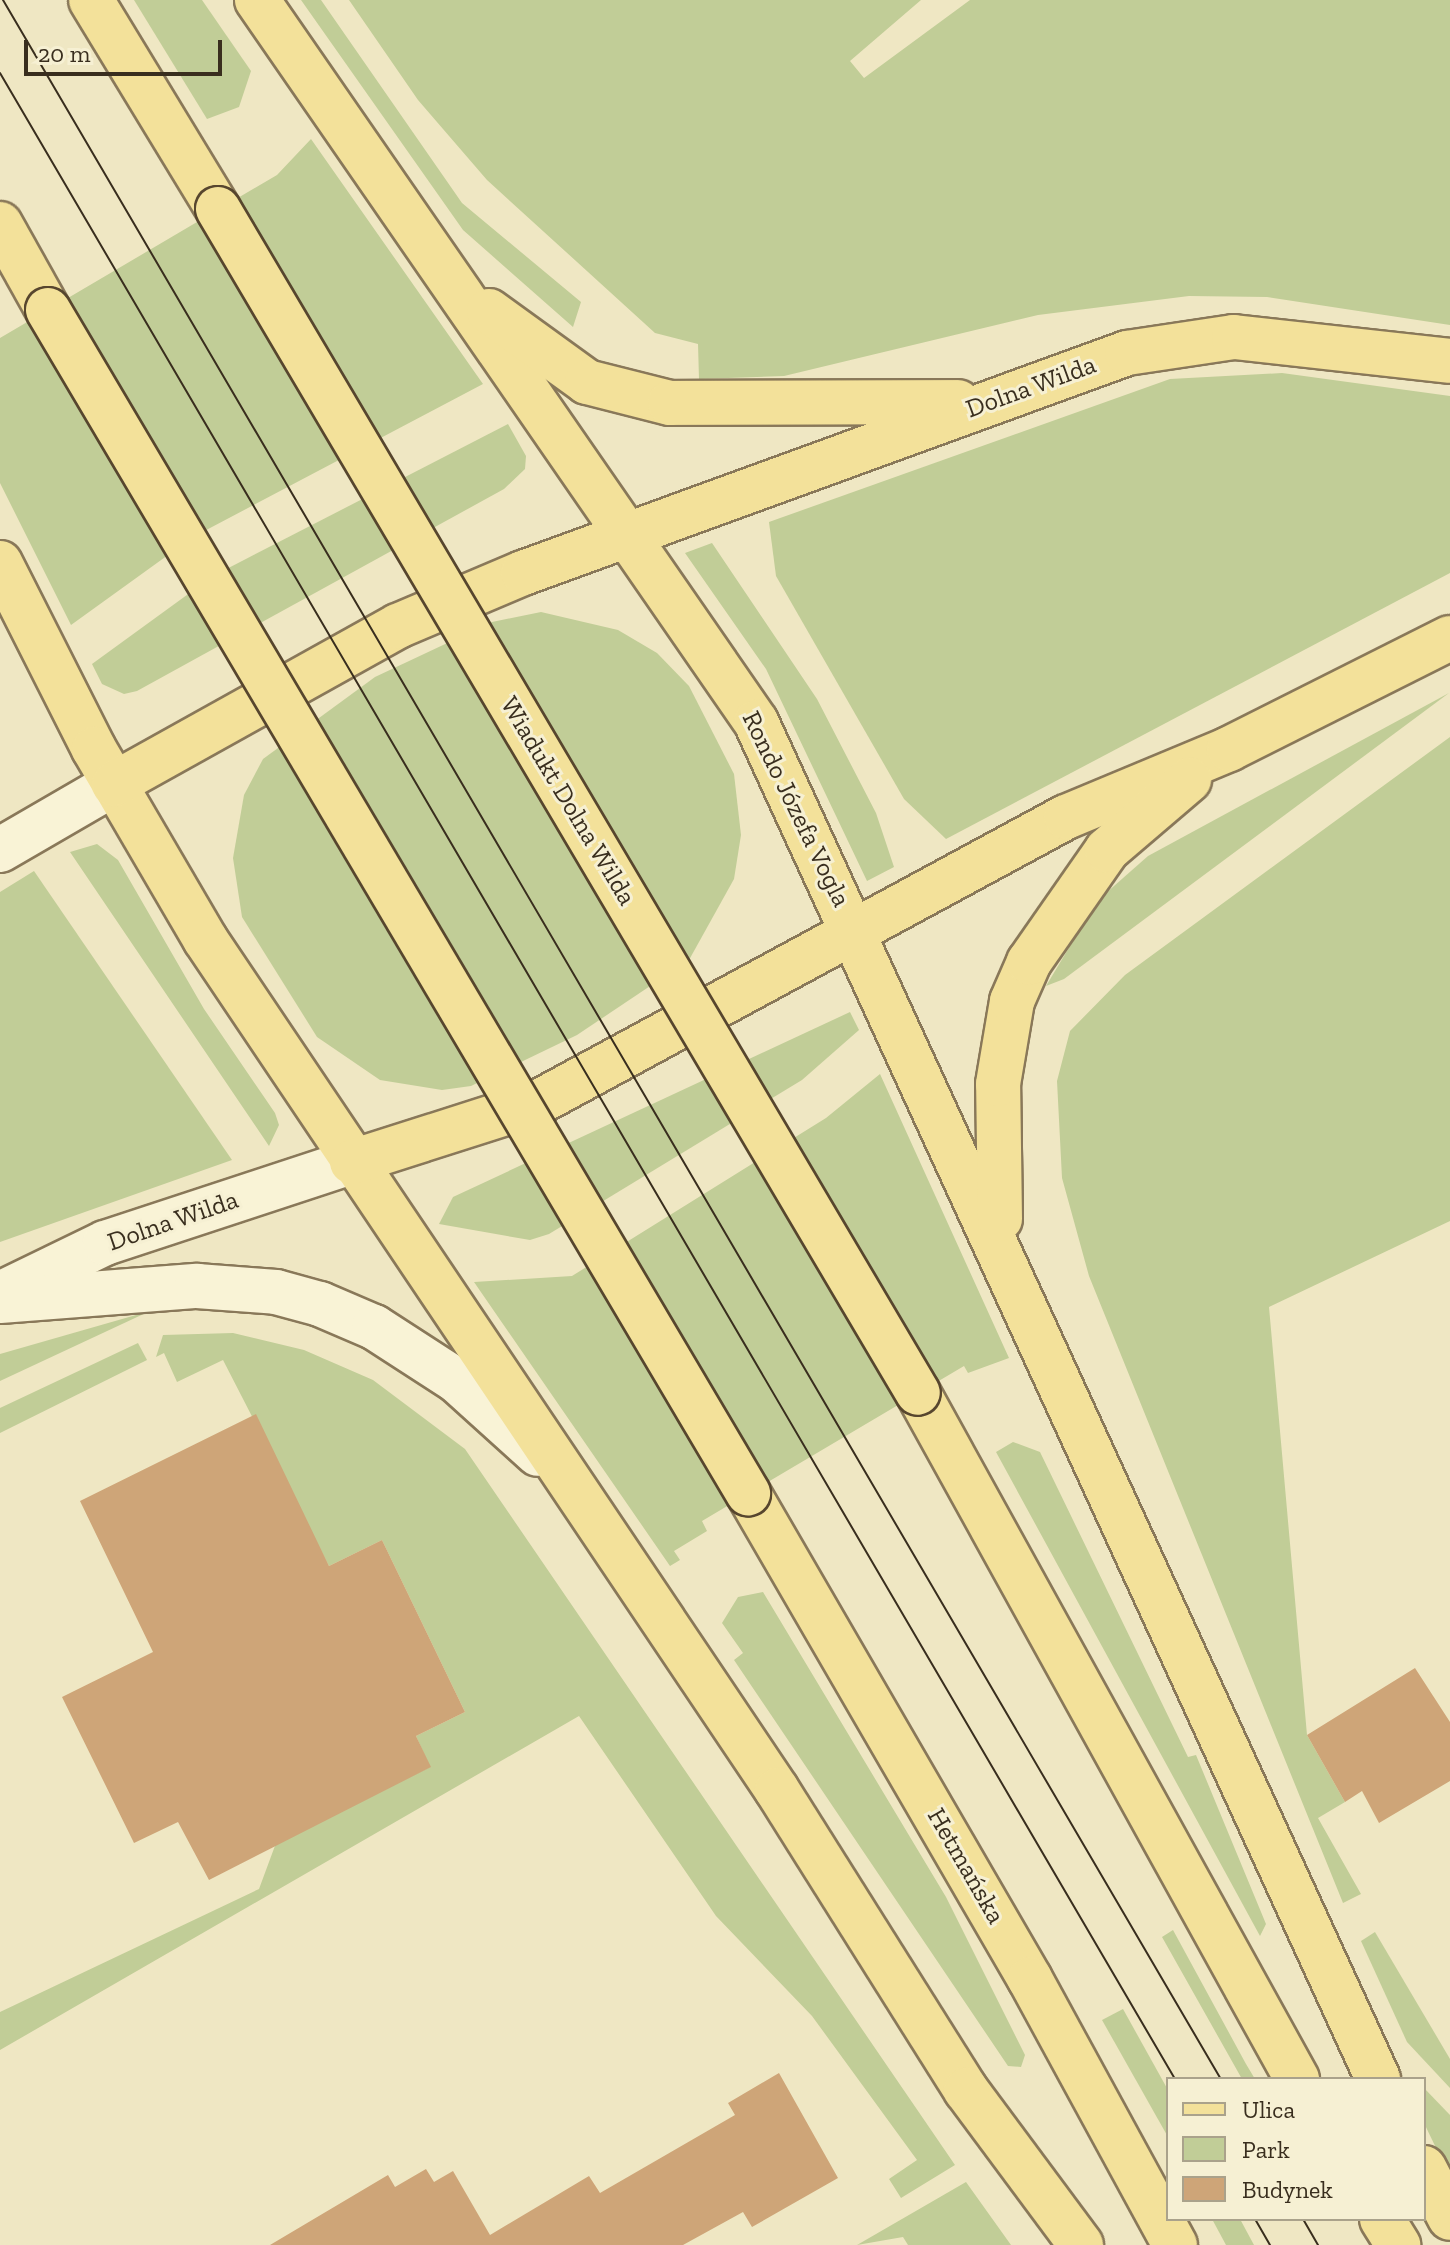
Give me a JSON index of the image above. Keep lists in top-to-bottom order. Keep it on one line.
{"streets":{"main road":["Dolna Wilda","Wiadukt Dolna Wilda","Rondo Józefa Vogla","Hetmańska"]},"crossings":[["Dolna Wilda","Rondo Józefa Vogla"]],"legend":["Ulica","Park","Budynek"],"scale_bar":"20 m"}
